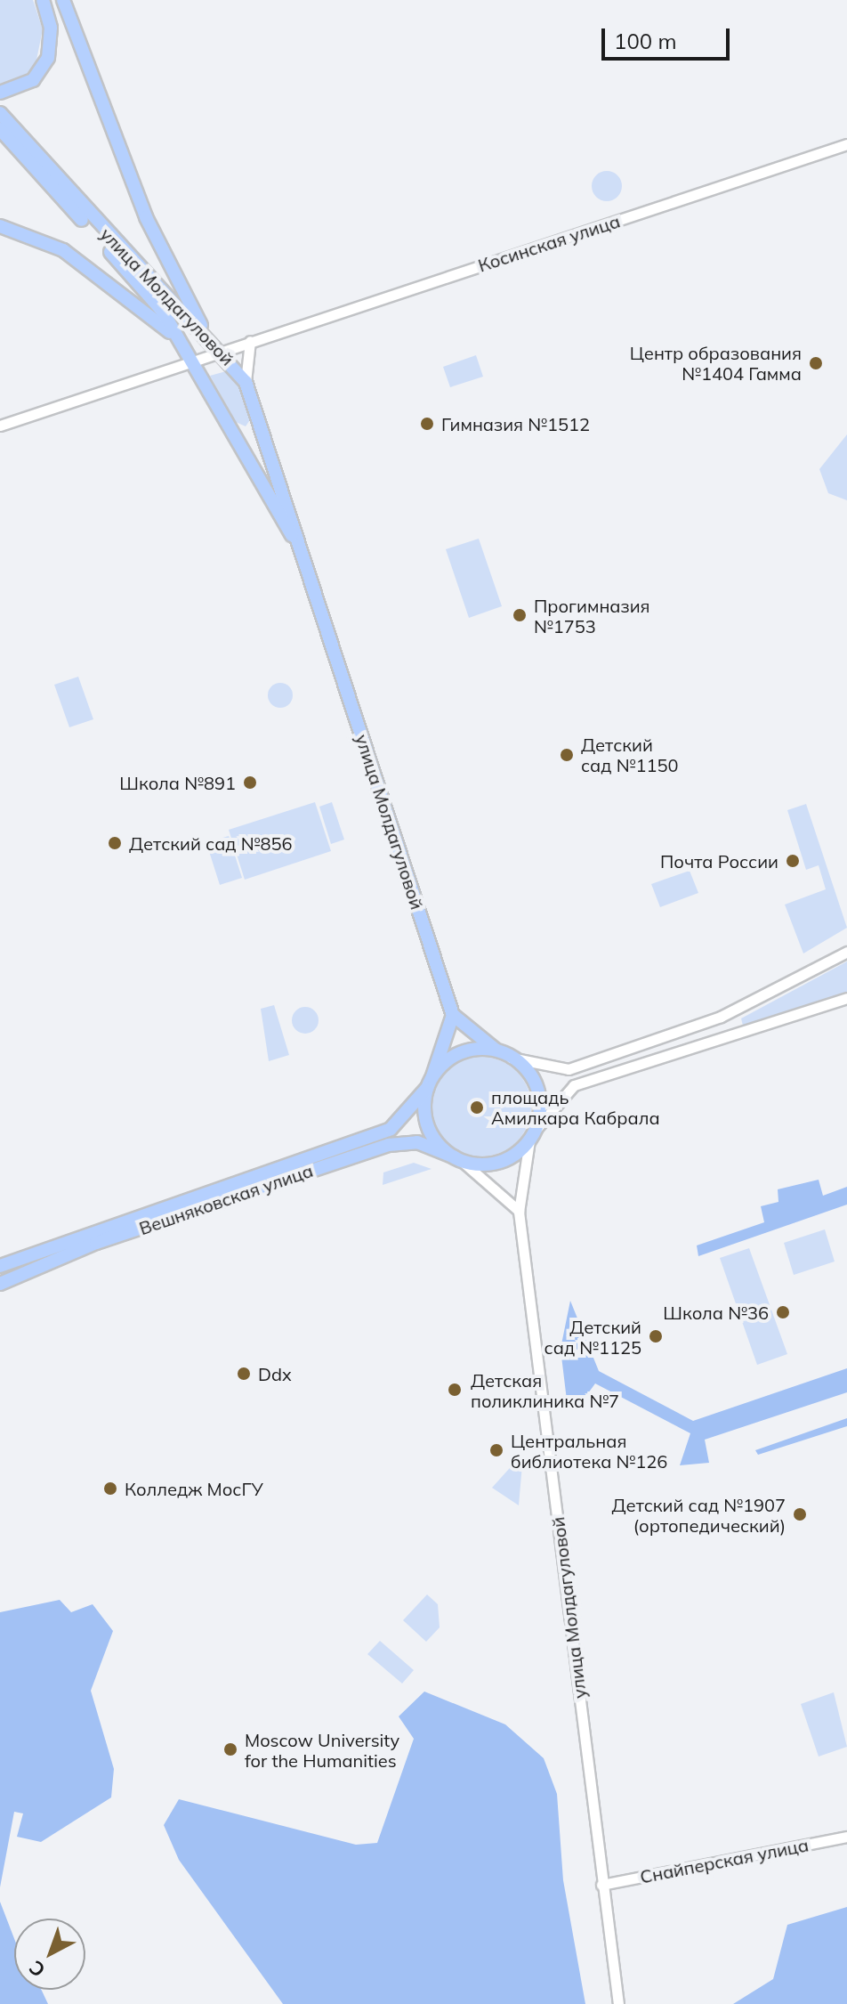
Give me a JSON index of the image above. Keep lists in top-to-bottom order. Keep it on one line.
{"streets":{"main road":["улица Молдагуловой","Вешняковская улица"],"street":["Косинская улица","Снайперская улица"]},"crossings":[["Косинская улица","улица Молдагуловой"],["улица Молдагуловой","Вешняковская улица"],["улица Молдагуловой","Снайперская улица"]],"places":["Центр образования №1404 Гамма","Гимназия №1512","Прогимназия №1753","Детский сад №1150","Школа №891","Детский сад №856","Почта России","площадь Амилкара Кабрала","Школа №36","Детский сад №1125","Ddx","Детская поликлиника №7","Центральная библиотека №126","Колледж МосГУ","Детский сад №1907 (ортопедический)","Moscow University for the Humanities"],"scale_bar":"100 m","north":"bottom left"}
